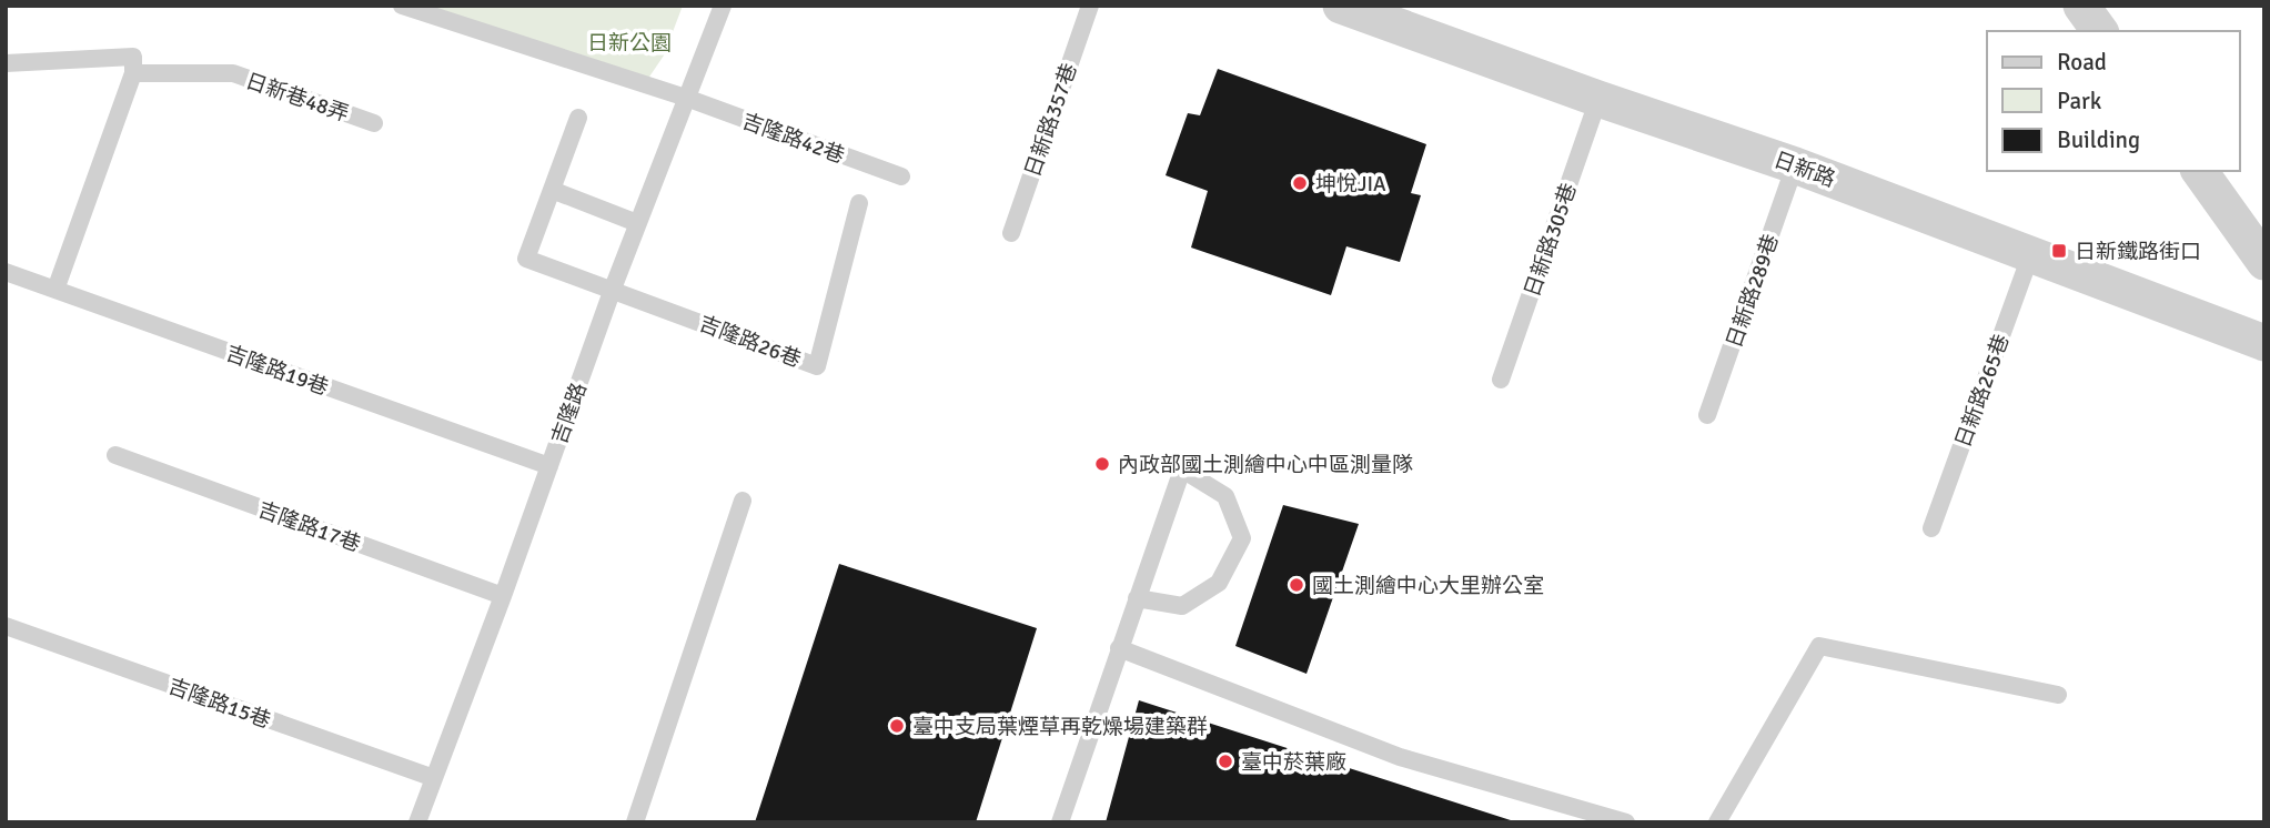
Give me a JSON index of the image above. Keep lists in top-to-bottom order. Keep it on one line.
{"streets":{"street":["日新路"],"lane":["日新巷48弄","日新路357巷","吉隆路42巷","日新路305巷","日新路289巷","吉隆路26巷","吉隆路19巷","日新路265巷","吉隆路","吉隆路17巷","吉隆路15巷"]},"crossings":[["吉隆路42巷","吉隆路"],["日新路","日新路305巷"],["日新路","日新路289巷"],["日新路","日新路265巷"],["吉隆路26巷","吉隆路"],["吉隆路19巷","吉隆路"],["吉隆路","吉隆路17巷"],["吉隆路","吉隆路15巷"]],"parks":["日新公園"],"places":{"other":["坤悅JIA","內政部國土測繪中心中區測量隊","國土測繪中心大里辦公室","臺中支局葉煙草再乾燥場建築群","臺中菸葉廠"],"transit":["日新鐵路街口"]},"legend":["Road","Park","Building"]}
